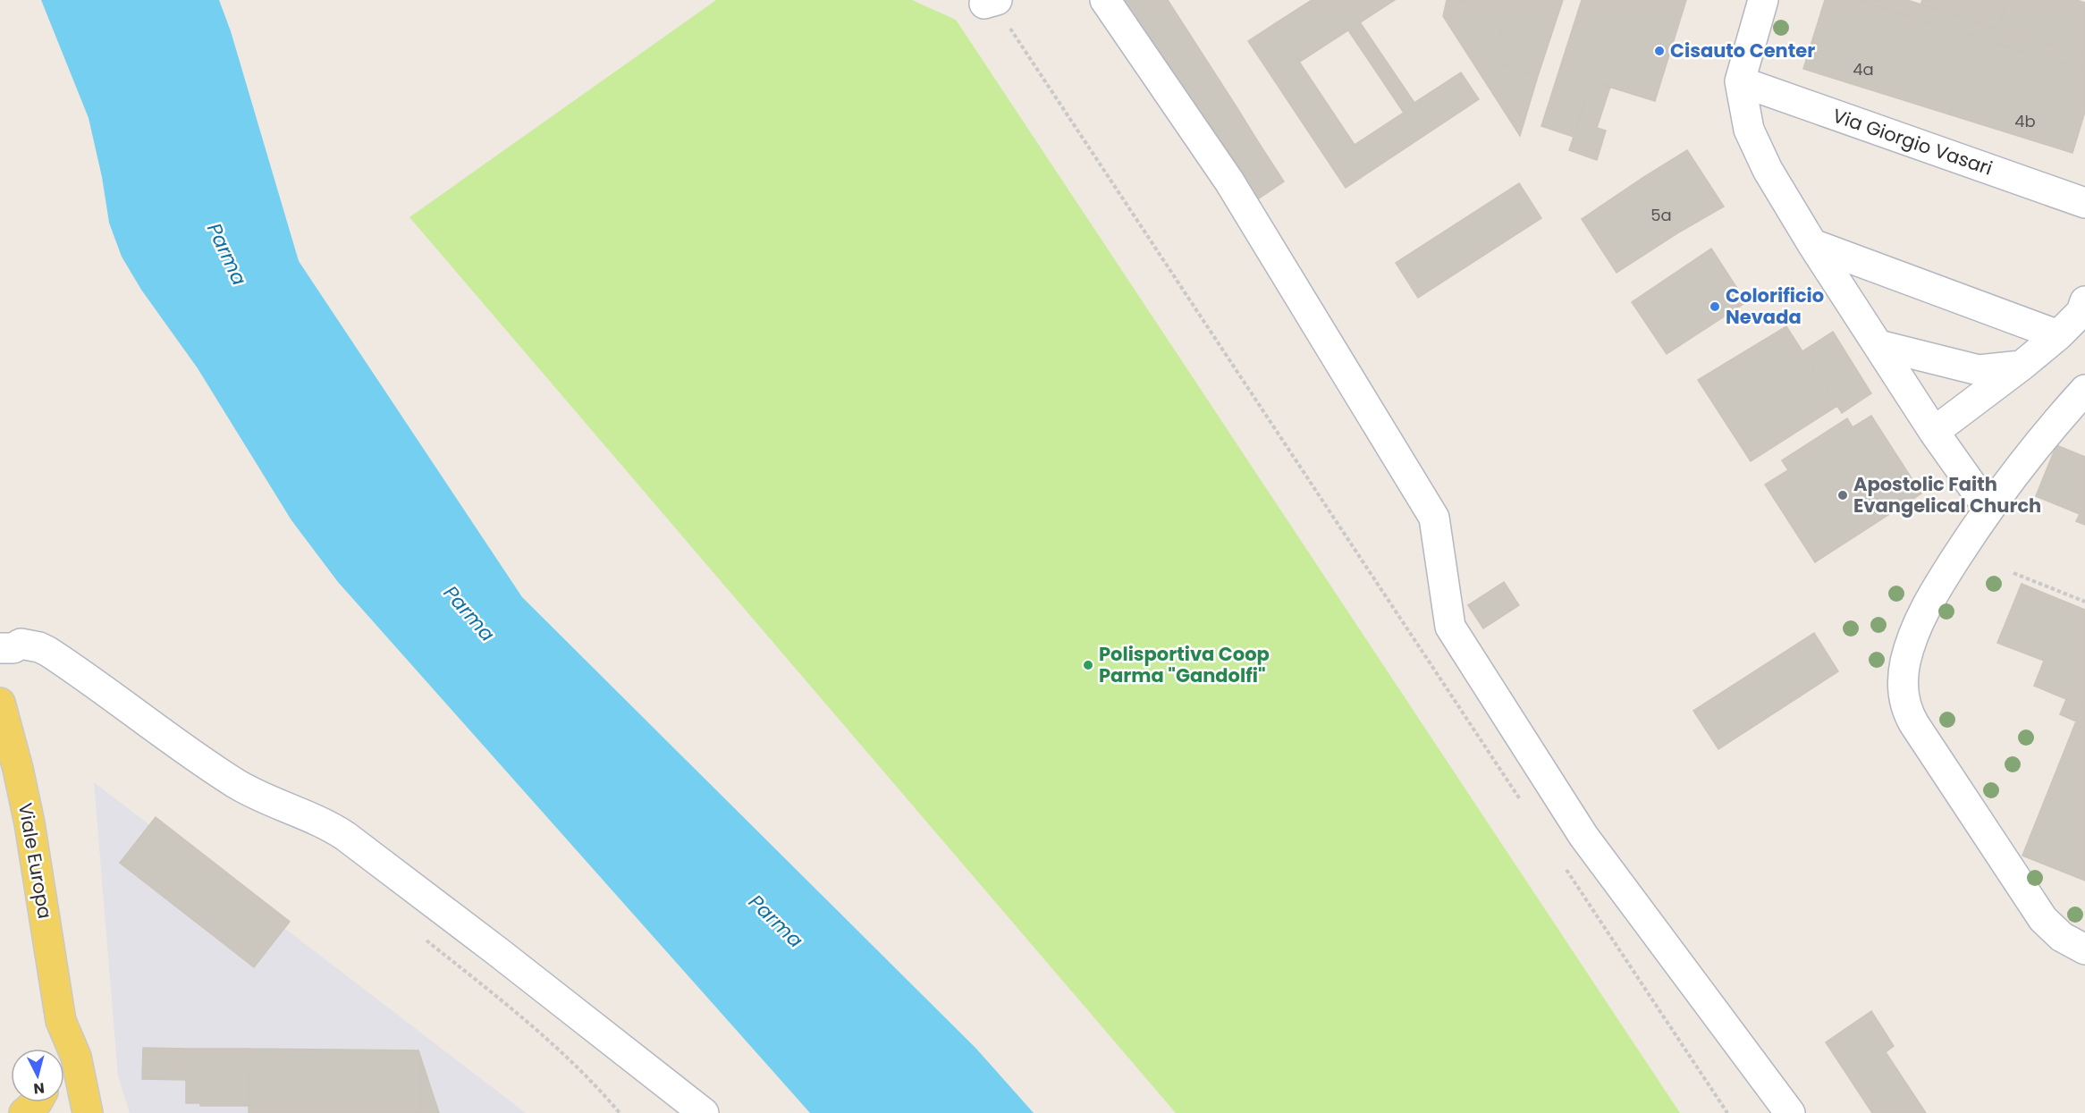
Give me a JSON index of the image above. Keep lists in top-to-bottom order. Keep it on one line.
{"streets":{"main road":["Viale Europa"],"street":["Via Giorgio Vasari"]},"water":["Parma"],"places":["Cisauto Center","Colorificio Nevada","Apostolic Faith Evangelical Church","Polisportiva Coop Parma \"Gandolfi\""],"house_numbers":["4a","4b","5a"],"north":"bottom"}
